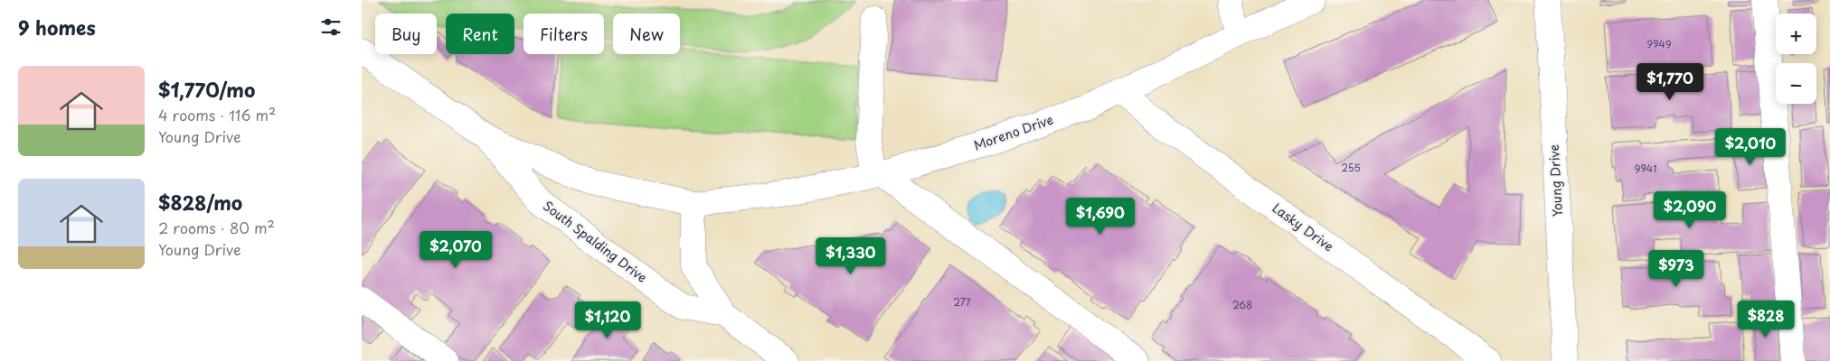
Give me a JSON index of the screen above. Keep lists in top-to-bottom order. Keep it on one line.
{"streets":{"street":["Moreno Drive","Young Drive","Lasky Drive","South Spalding Drive"]},"crossings":[["Moreno Drive","Lasky Drive"],["Moreno Drive","South Spalding Drive"]],"house_numbers":["9949","255","9941","277","268"],"page":{"heading":"9 homes","map_buttons":["+","−"],"chip":["Buy","Rent","Filters","New"],"list":[{"name":"$1,770/mo","note":"4 rooms · 116 m² · Young Drive"},{"name":"$828/mo","note":"2 rooms · 80 m² · Young Drive"}],"price":["$1,770","$2,010","$2,090","$1,690","$2,070","$1,330","$973","$828","$1,120"]}}
